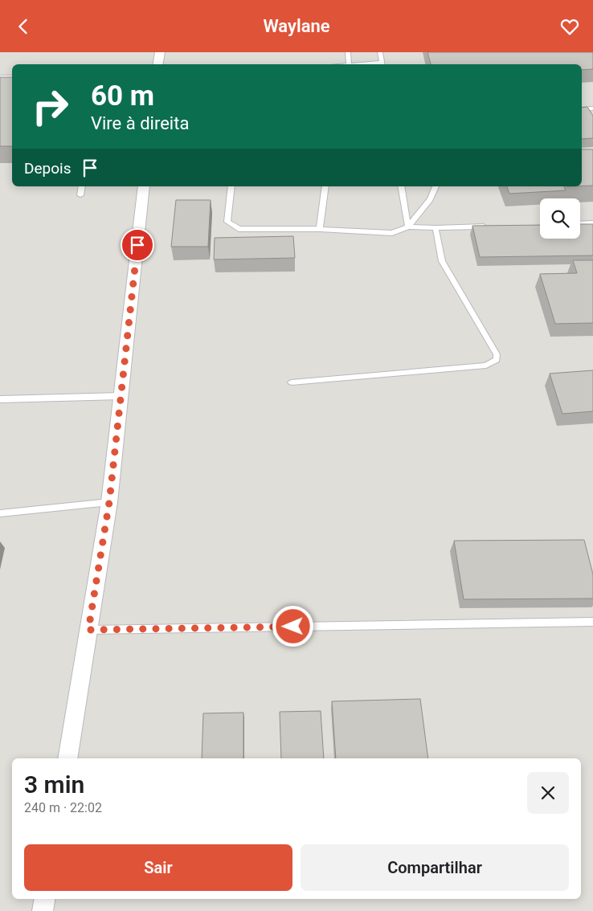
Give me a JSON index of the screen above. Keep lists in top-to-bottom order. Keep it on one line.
{"page":{"header":"Waylane","turn":["60 m","Vire à direita"],"then":"Depois","heading":["3 min","240 m · 22:02"],"buttons":["Sair","Compartilhar"]}}
